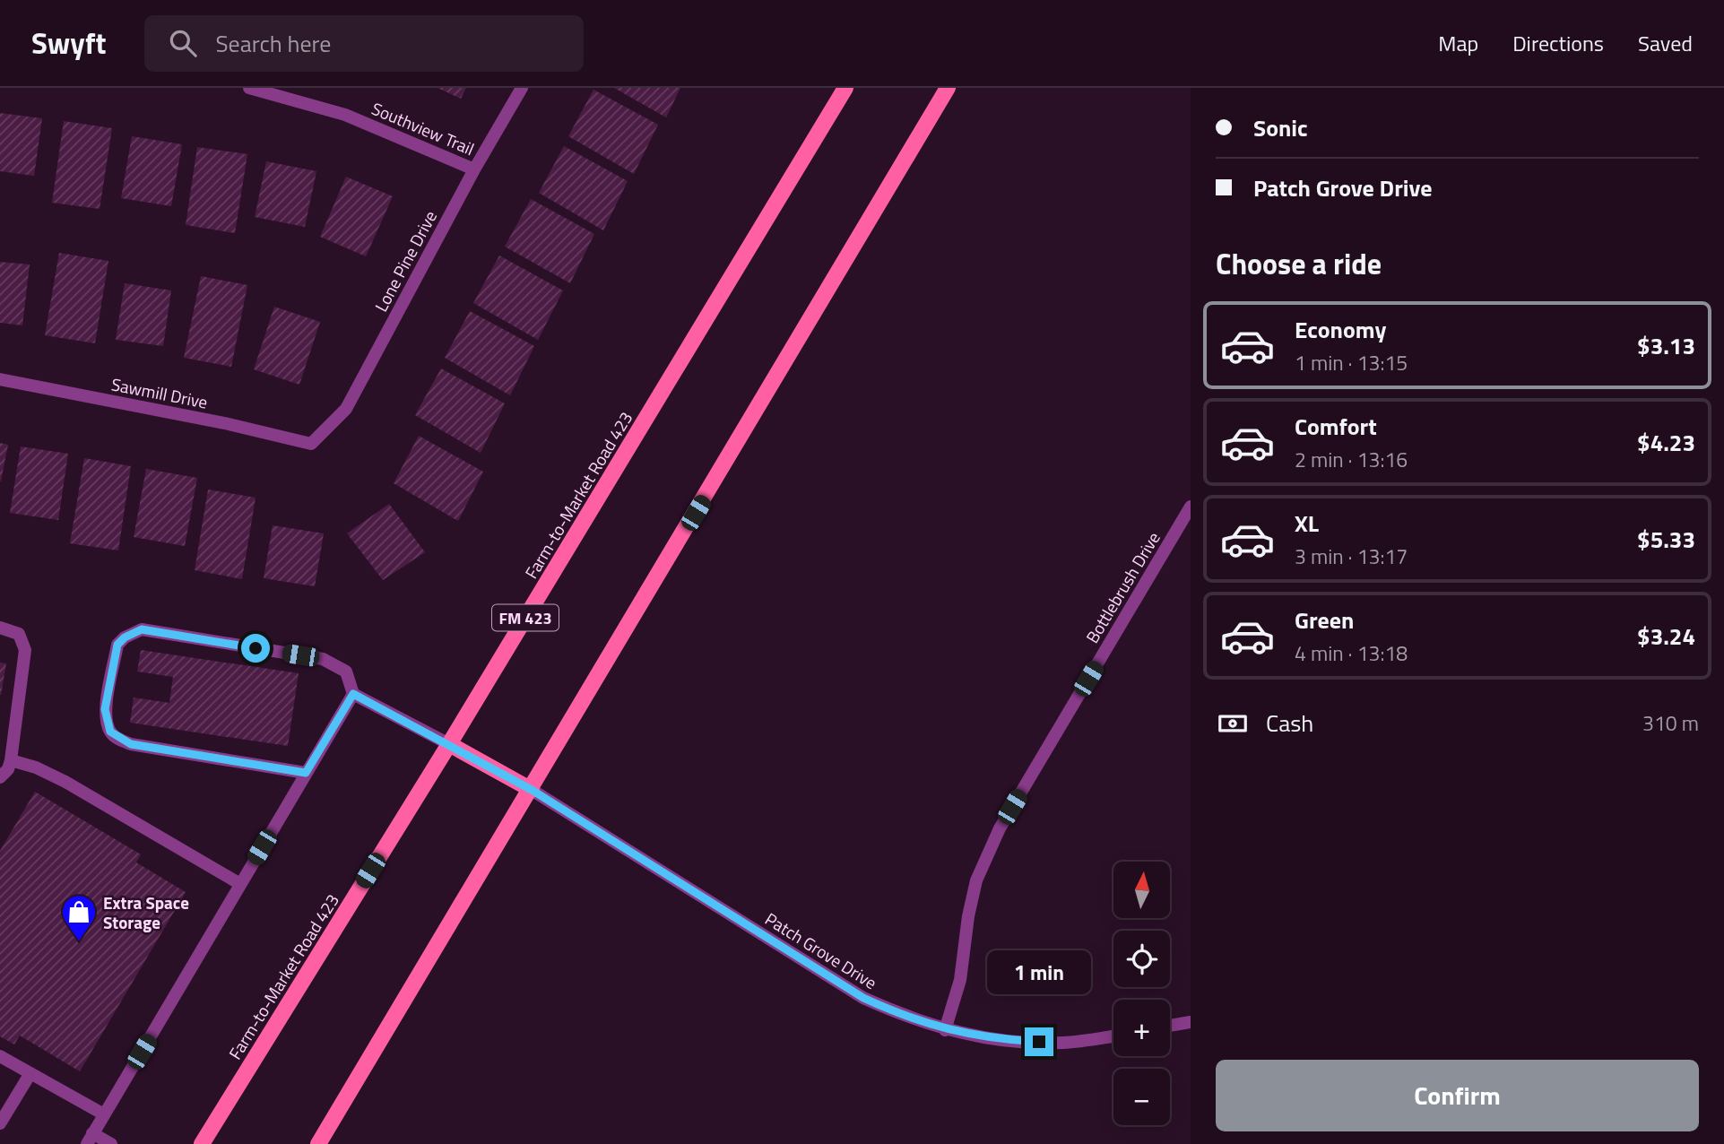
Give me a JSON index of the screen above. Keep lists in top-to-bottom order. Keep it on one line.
{"streets":{"main road":["Farm-to-Market Road 423","FM 423"],"street":["Southview Trail","Lone Pine Drive","Sawmill Drive","Bottlebrush Drive","Patch Grove Drive"]},"crossings":[["Southview Trail","Lone Pine Drive"],["Lone Pine Drive","Sawmill Drive"],["Bottlebrush Drive","Patch Grove Drive"]],"places":{"shop":["Extra Space Storage"]},"north":"top","page":{"header":"Swyft","search":"Search here","nav":["Map","Directions","Saved"],"banner":["Sonic","Patch Grove Drive"],"heading":"Choose a ride","list":[{"name":"Economy","note":"1 min · 13:15","value":"$3.13"},{"name":"Comfort","note":"2 min · 13:16","value":"$4.23"},{"name":"XL","note":"3 min · 13:17","value":"$5.33"},{"name":"Green","note":"4 min · 13:18","value":"$3.24"}],"pay":["Cash","310 m"],"map_buttons":["+","−"],"bubble":"1 min","buttons":"Confirm"}}
